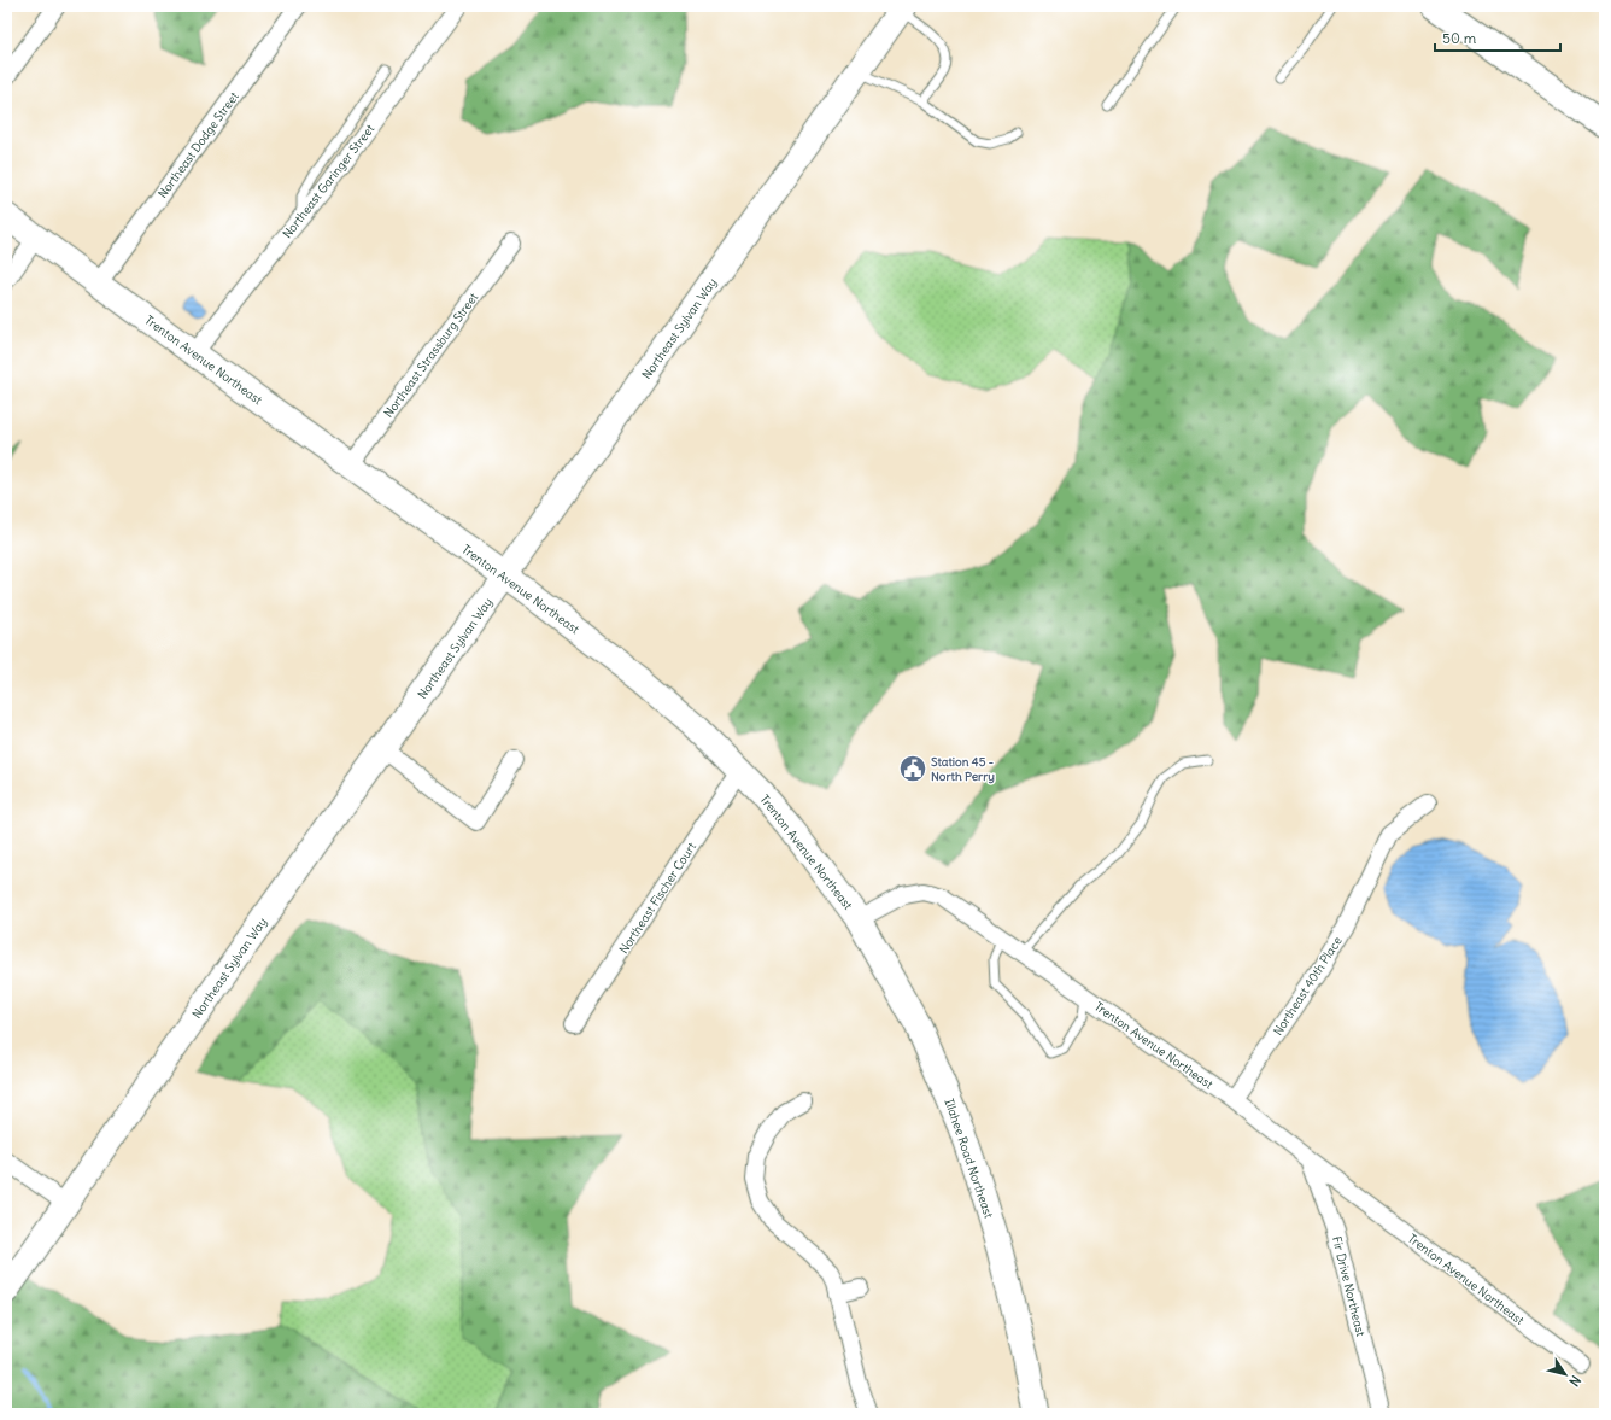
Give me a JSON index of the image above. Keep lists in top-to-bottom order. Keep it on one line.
{"streets":{"main road":["Northeast Sylvan Way","Trenton Avenue Northeast","Illahee Road Northeast"],"street":["Northeast Dodge Street","Northeast Garinger Street","Northeast Strassburg Street","Northeast Fischer Court","Northeast 40th Place","Fir Drive Northeast"]},"crossings":[["Northeast Dodge Street","Trenton Avenue Northeast"],["Northeast Garinger Street","Trenton Avenue Northeast"],["Northeast Sylvan Way","Trenton Avenue Northeast"],["Northeast Strassburg Street","Trenton Avenue Northeast"],["Trenton Avenue Northeast","Northeast Fischer Court"],["Trenton Avenue Northeast","Northeast 40th Place"],["Trenton Avenue Northeast","Illahee Road Northeast"],["Trenton Avenue Northeast","Fir Drive Northeast"]],"places":{"public building":["Station 45 - North Perry"]},"scale_bar":"50 m","north":"bottom right"}
